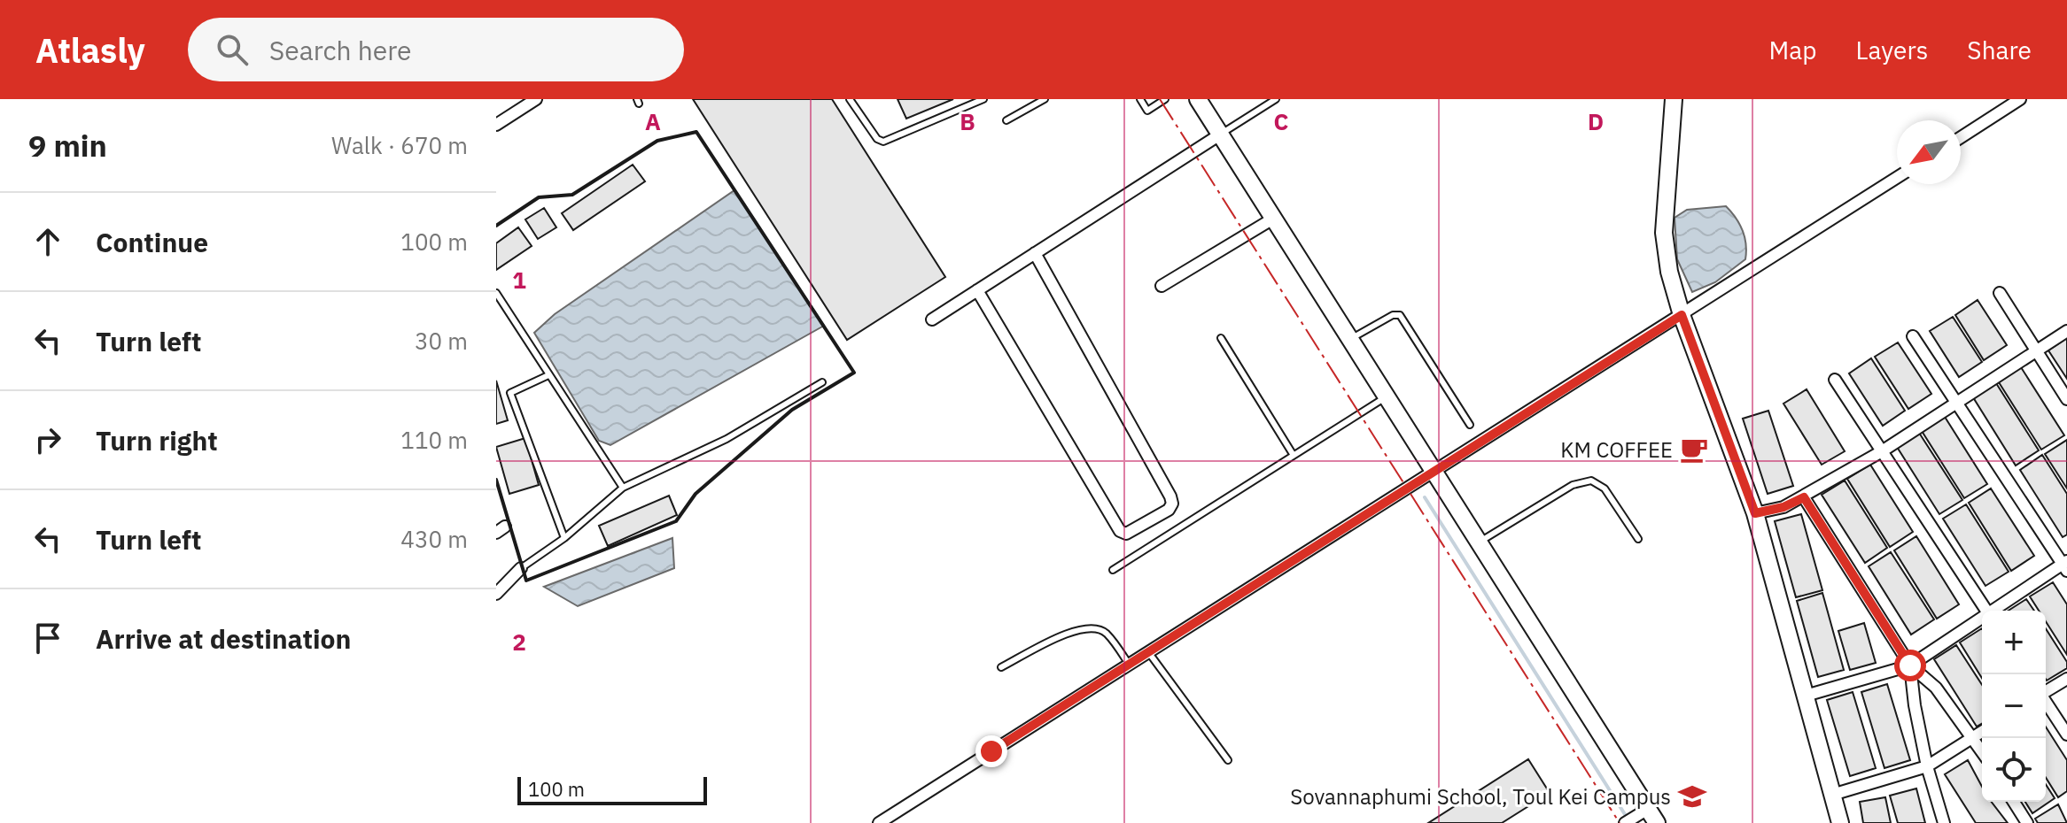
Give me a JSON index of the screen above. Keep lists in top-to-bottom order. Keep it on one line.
{"places":{"cafe":["KM COFFEE"],"school or university":["Sovannaphumi School, Toul Kei Campus"]},"scale_bar":"100 m","north":"bottom left","page":{"header":"Atlasly","search":"Search here","nav":["Map","Layers","Share"],"heading":["9 min","Walk · 670 m"],"list":[["Continue","100 m"],["Turn left","30 m"],["Turn right","110 m"],["Turn left","430 m"],"Arrive at destination"],"map_buttons":["+","−"],"scale":"100 m"},"grid":{"columns":["A","B","C","D"],"rows":["1","2"]}}
